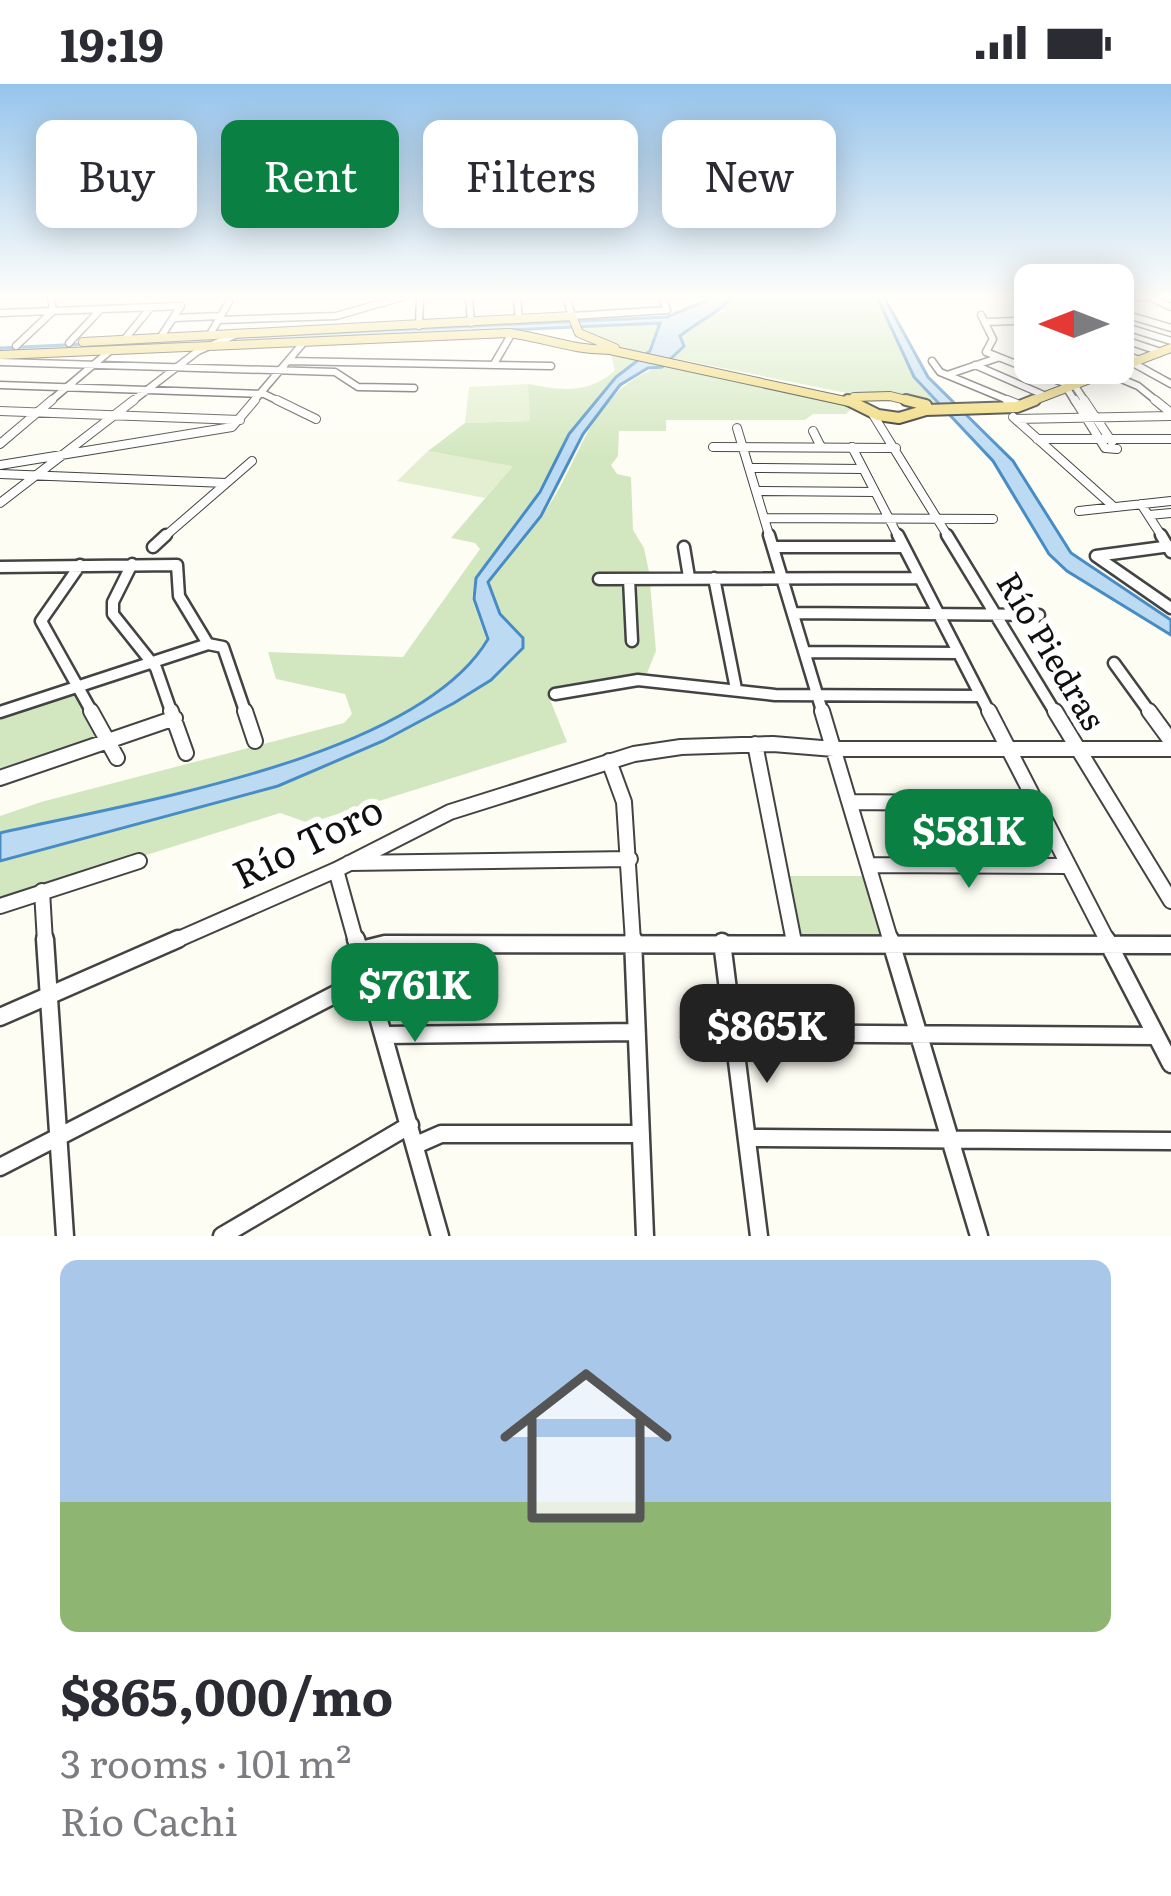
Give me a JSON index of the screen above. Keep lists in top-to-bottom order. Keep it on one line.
{"streets":{"street":["Río Piedras","Río Toro"]},"crossings":[["Río Piedras","Río Toro"]],"north":"left","page":{"status":"19:19","chip":["Buy","Rent","Filters","New"],"price":["$581K","$761K","$865K"],"list":[{"name":"$865,000/mo","note":"3 rooms · 101 m² · Río Cachi"}]}}
